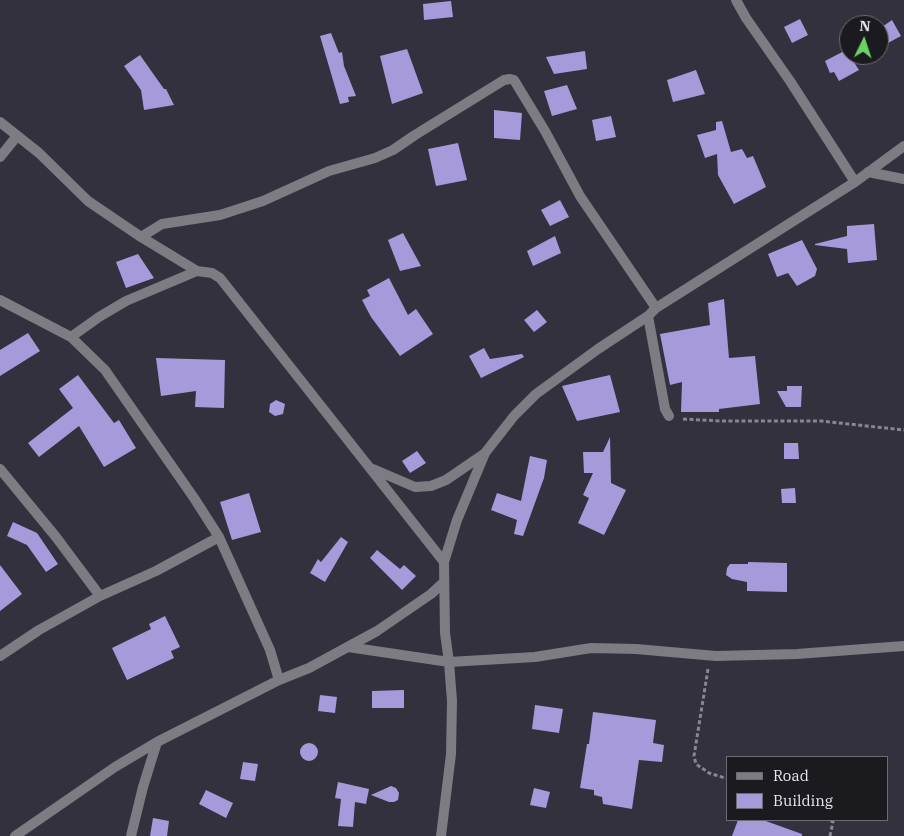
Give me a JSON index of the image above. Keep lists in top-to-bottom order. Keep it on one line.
{"legend":["Road","Building"],"north":"top"}
